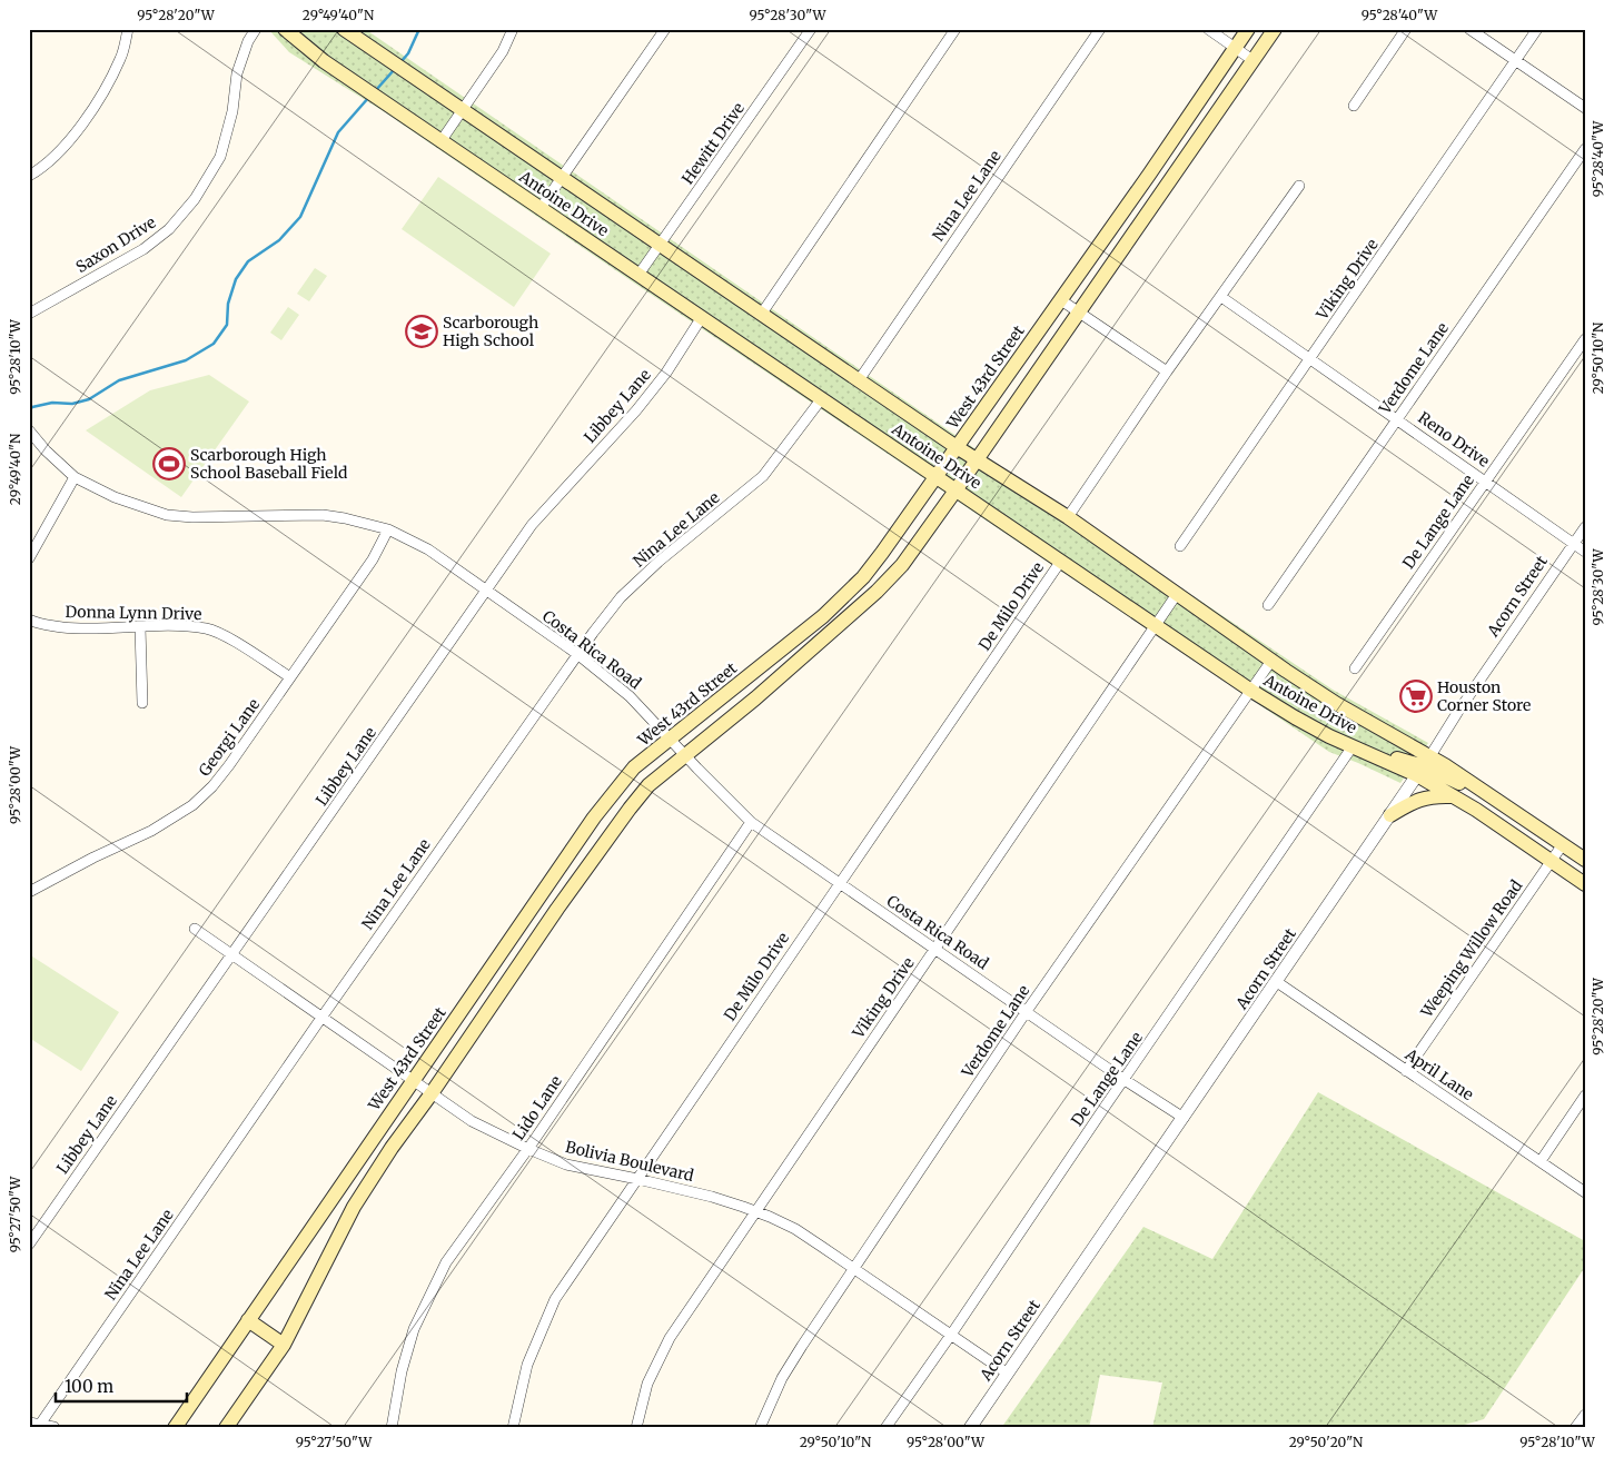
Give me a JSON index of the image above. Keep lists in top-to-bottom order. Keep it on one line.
{"streets":{"main road":["Antoine Drive","West 43rd Street"],"street":["Hewitt Drive","Nina Lee Lane","Saxon Drive","Viking Drive","Verdome Lane","Libbey Lane","Reno Drive","De Lange Lane","Acorn Street","De Milo Drive","Donna Lynn Drive","Costa Rica Road","Georgi Lane","Weeping Willow Road","April Lane","Lido Lane","Bolivia Boulevard"]},"crossings":[["Hewitt Drive","Antoine Drive"],["Nina Lee Lane","Antoine Drive"],["Nina Lee Lane","Costa Rica Road"],["Nina Lee Lane","Bolivia Boulevard"],["Antoine Drive","Viking Drive"],["Antoine Drive","Verdome Lane"],["Antoine Drive","West 43rd Street"],["Antoine Drive","Libbey Lane"],["Antoine Drive","De Lange Lane"],["Antoine Drive","Acorn Street"],["Antoine Drive","De Milo Drive"],["Antoine Drive","Weeping Willow Road"],["Viking Drive","Reno Drive"],["Viking Drive","Costa Rica Road"],["Viking Drive","Bolivia Boulevard"],["Verdome Lane","Reno Drive"],["Verdome Lane","Costa Rica Road"],["Verdome Lane","Bolivia Boulevard"],["West 43rd Street","Costa Rica Road"],["West 43rd Street","Bolivia Boulevard"],["Libbey Lane","Costa Rica Road"],["Libbey Lane","Bolivia Boulevard"],["Reno Drive","De Lange Lane"],["Reno Drive","Acorn Street"],["De Lange Lane","Costa Rica Road"],["De Lange Lane","Bolivia Boulevard"],["Acorn Street","Costa Rica Road"],["Acorn Street","April Lane"],["Acorn Street","Bolivia Boulevard"],["De Milo Drive","Costa Rica Road"],["De Milo Drive","Bolivia Boulevard"],["Donna Lynn Drive","Georgi Lane"],["Costa Rica Road","Georgi Lane"],["Costa Rica Road","Lido Lane"],["Weeping Willow Road","April Lane"],["Lido Lane","Bolivia Boulevard"]],"places":{"school or university":["Scarborough High School"],"sports":["Scarborough High School Baseball Field"],"supermarket":["Houston Corner Store"]},"scale_bar":"100 m","coordinates":["95°28'20\"W","29°49'40\"N","95°28'30\"W","95°28'40\"W","95°28'10\"W","29°50'10\"N","95°28'00\"W","95°27'50\"W","29°50'20\"N"]}
